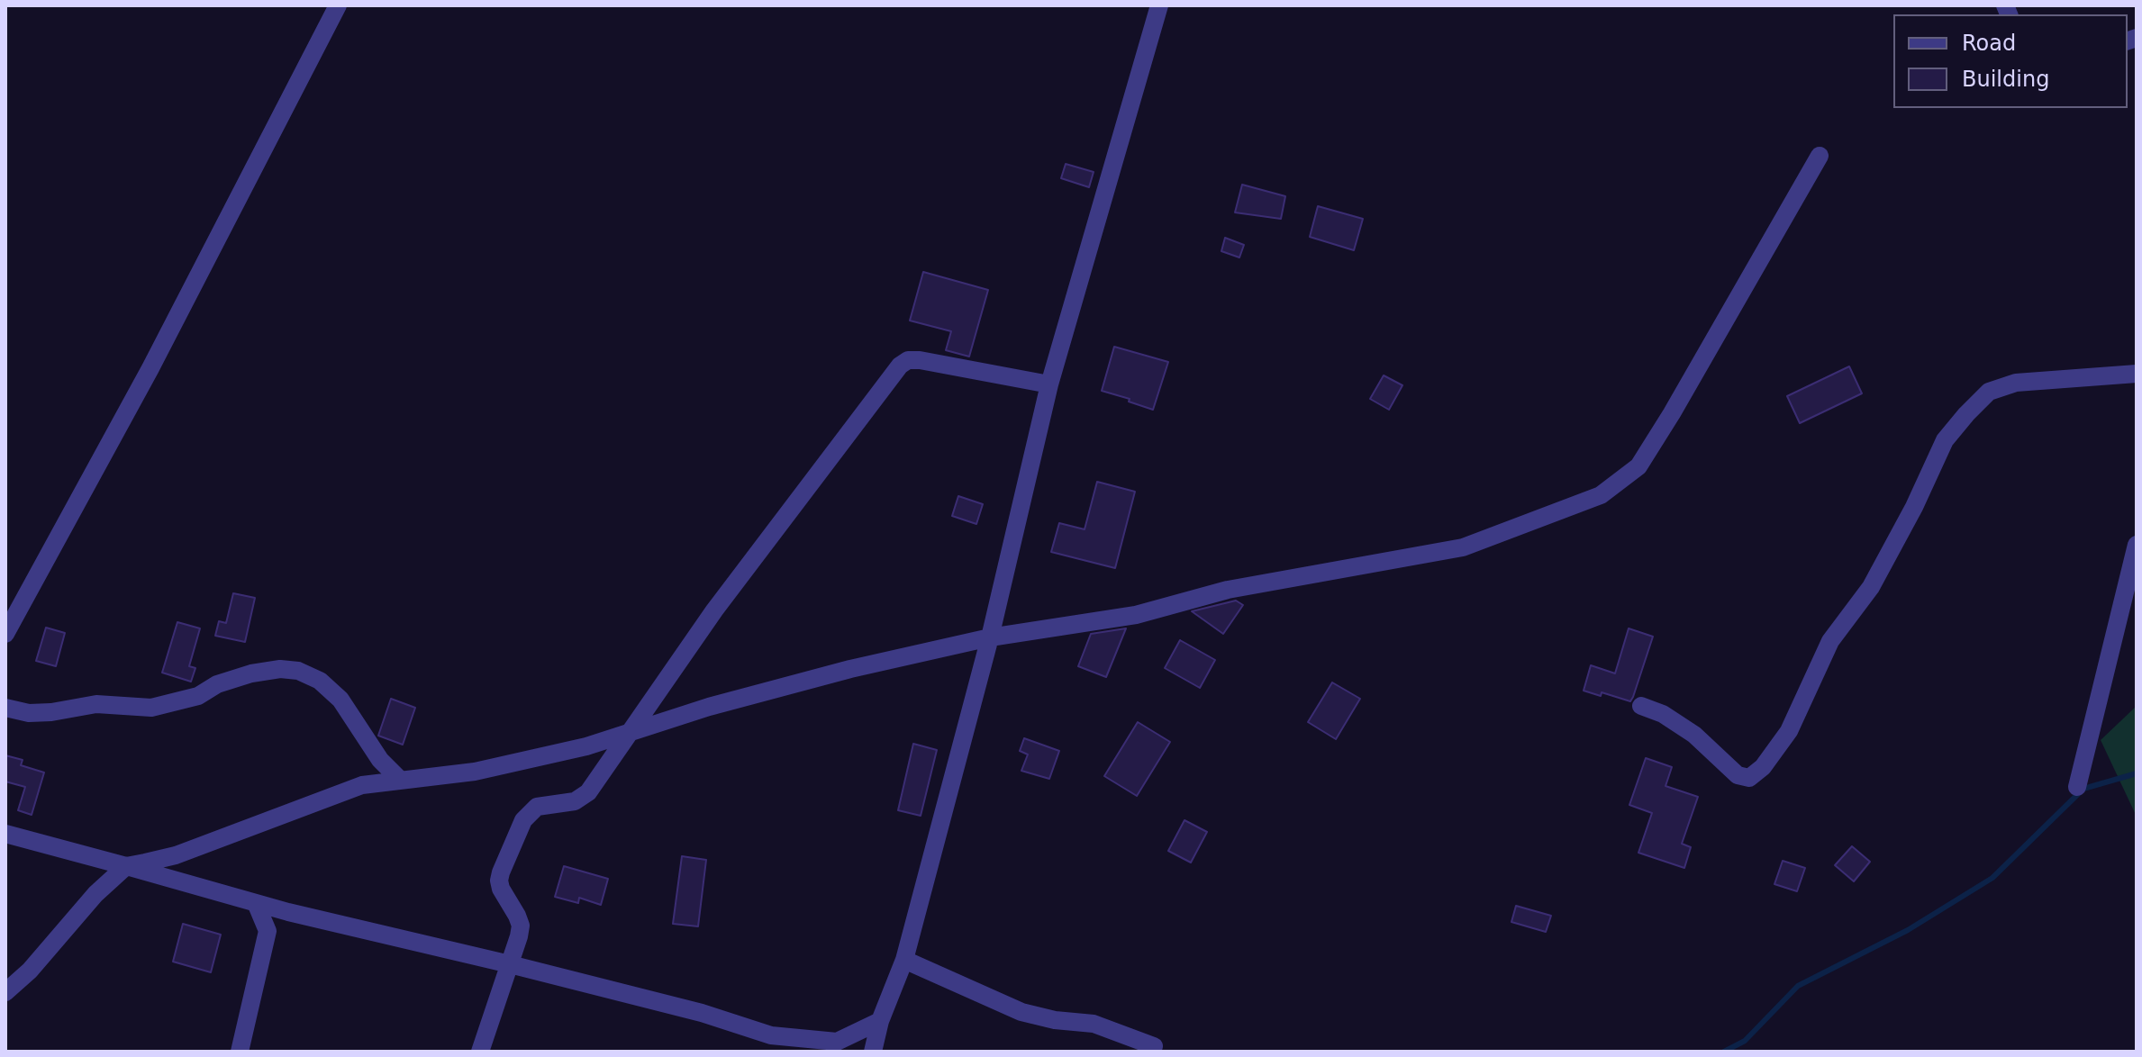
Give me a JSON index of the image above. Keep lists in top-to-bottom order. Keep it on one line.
{"legend":["Road","Building"]}
